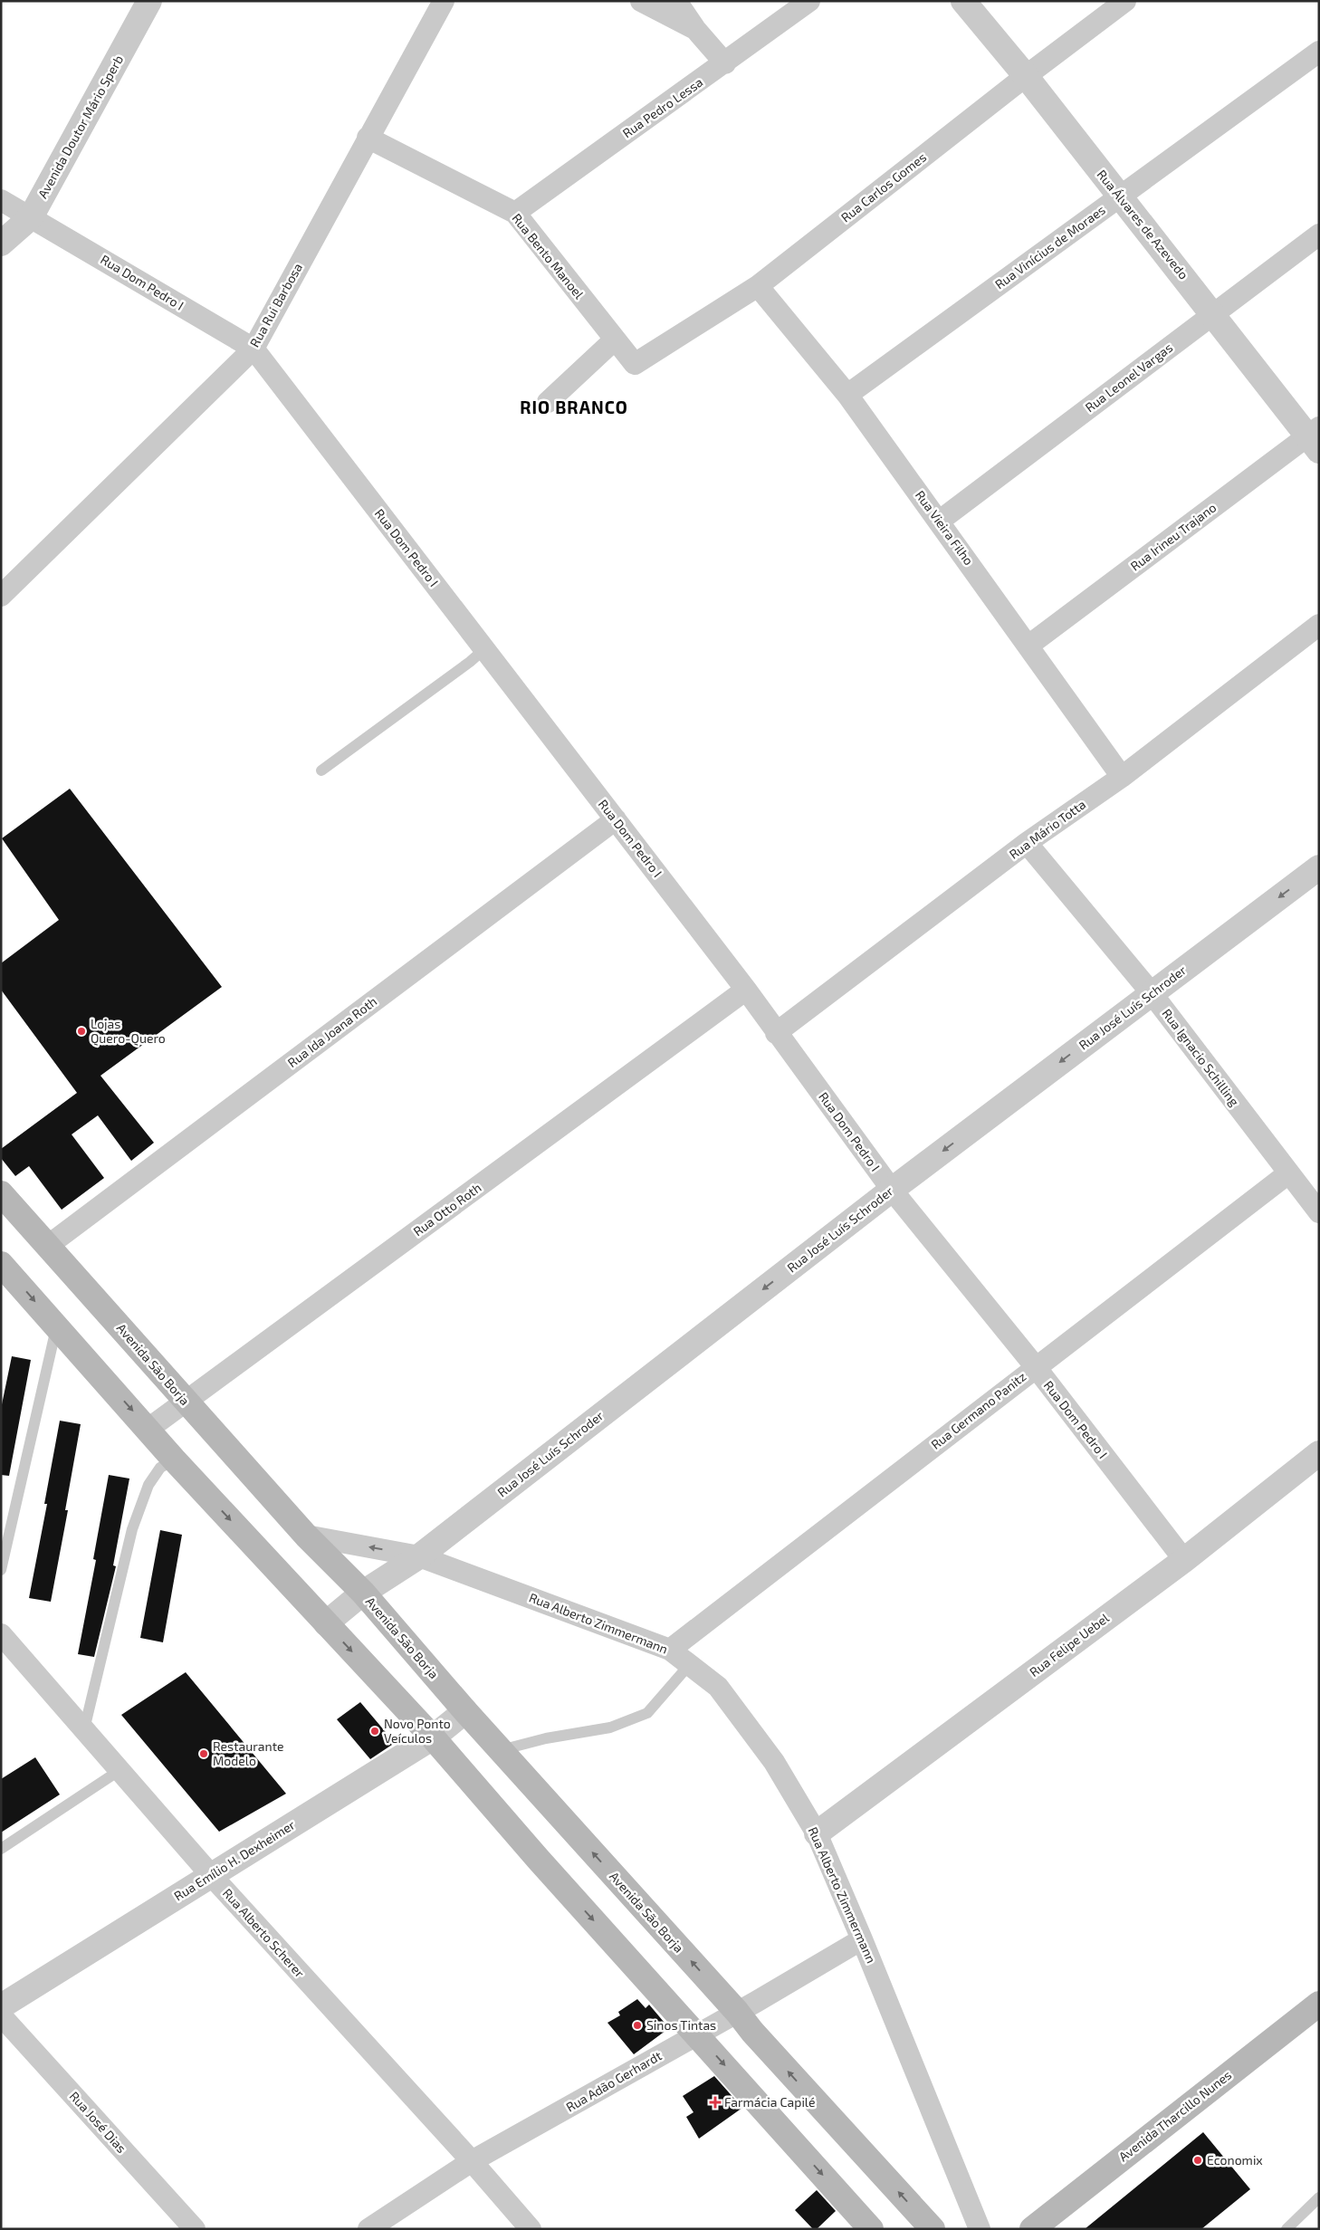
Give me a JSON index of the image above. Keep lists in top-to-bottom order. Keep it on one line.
{"streets":{"main road":["Avenida São Borja","Avenida Tharcillo Nunes"],"street":["Rua Pedro Lessa","Avenida Doutor Mário Sperb","Rua Carlos Gomes","Rua Álvares de Azevedo","Rua Vinícius de Moraes","Rua Bento Manoel","Rua Dom Pedro I","Rua Rui Barbosa","Rua Leonel Vargas","Rua Vieira Filho","Rua Irineu Trajano","Rua Mário Totta","Rua José Luís Schroder","Rua Ida Joana Roth","Rua Ignacio Schilling","Rua Otto Roth","Rua Germano Panitz","Rua Alberto Zimmermann","Rua Felipe Uebel","Rua Emílio H. Dexheimer","Rua Alberto Scherer","Rua Adão Gerhardt","Rua José Dias"]},"crossings":[["Rua Pedro Lessa","Rua Bento Manoel"],["Avenida Doutor Mário Sperb","Rua Dom Pedro I"],["Rua Carlos Gomes","Rua Álvares de Azevedo"],["Rua Carlos Gomes","Rua Bento Manoel"],["Rua Carlos Gomes","Rua Vieira Filho"],["Rua Álvares de Azevedo","Rua Vinícius de Moraes"],["Rua Álvares de Azevedo","Rua Leonel Vargas"],["Rua Álvares de Azevedo","Rua Irineu Trajano"],["Rua Vinícius de Moraes","Rua Vieira Filho"],["Rua Bento Manoel","Rua Rui Barbosa"],["Rua Dom Pedro I","Rua Rui Barbosa"],["Rua Dom Pedro I","Rua Mário Totta"],["Rua Dom Pedro I","Rua José Luís Schroder"],["Rua Dom Pedro I","Rua Ida Joana Roth"],["Rua Dom Pedro I","Rua Otto Roth"],["Rua Dom Pedro I","Rua Germano Panitz"],["Rua Dom Pedro I","Rua Felipe Uebel"],["Rua Leonel Vargas","Rua Vieira Filho"],["Rua Vieira Filho","Rua Irineu Trajano"],["Rua Vieira Filho","Rua Mário Totta"],["Rua Mário Totta","Rua Ignacio Schilling"],["Rua José Luís Schroder","Rua Ignacio Schilling"],["Rua José Luís Schroder","Avenida São Borja"],["Rua José Luís Schroder","Rua Alberto Zimmermann"],["Rua Ida Joana Roth","Avenida São Borja"],["Rua Ignacio Schilling","Rua Germano Panitz"],["Rua Otto Roth","Avenida São Borja"],["Avenida São Borja","Rua Alberto Zimmermann"],["Avenida São Borja","Rua Emílio H. Dexheimer"],["Avenida São Borja","Rua Adão Gerhardt"],["Rua Germano Panitz","Rua Alberto Zimmermann"],["Rua Alberto Zimmermann","Rua Felipe Uebel"],["Rua Alberto Zimmermann","Rua Adão Gerhardt"],["Rua Emílio H. Dexheimer","Rua Alberto Scherer"],["Rua Alberto Scherer","Rua Adão Gerhardt"]],"one_way":["Rua José Luís Schroder"],"districts":["RIO BRANCO"],"places":{"other":["Lojas Quero-Quero","Novo Ponto Veículos","Restaurante Modelo","Sinos Tintas","Economix"],"health":["Farmácia Capilé"]}}
